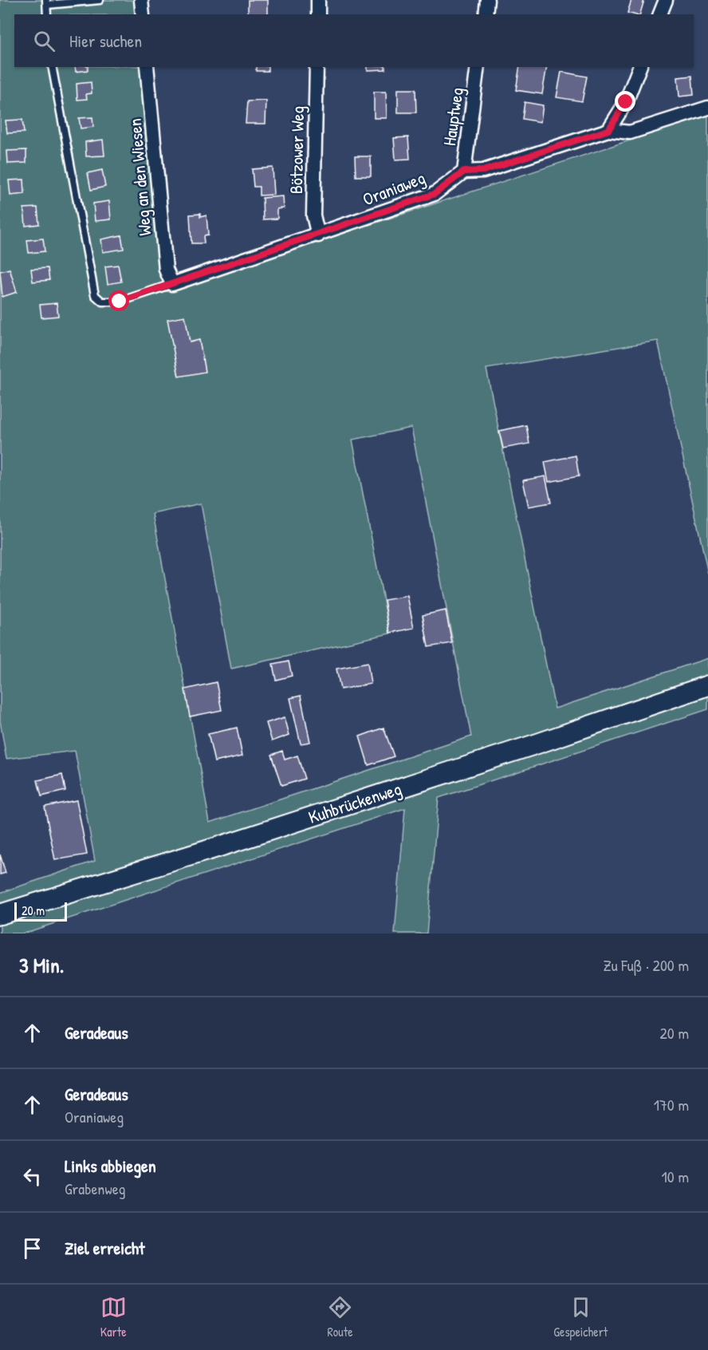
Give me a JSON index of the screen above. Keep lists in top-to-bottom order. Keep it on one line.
{"streets":{"street":["Hauptweg","Bötzower Weg","Weg an den Wiesen","Oraniaweg","Kuhbrückenweg"]},"crossings":[["Hauptweg","Oraniaweg"],["Bötzower Weg","Oraniaweg"],["Weg an den Wiesen","Oraniaweg"]],"scale_bar":"20 m","page":{"search":"Hier suchen","scale":"20 m","heading":["3 Min.","Zu Fuß · 200 m"],"list":[["Geradeaus","20 m"],["Geradeaus","Oraniaweg","170 m"],["Links abbiegen","Grabenweg","10 m"],"Ziel erreicht"],"nav":["Karte","Route","Gespeichert"]}}
